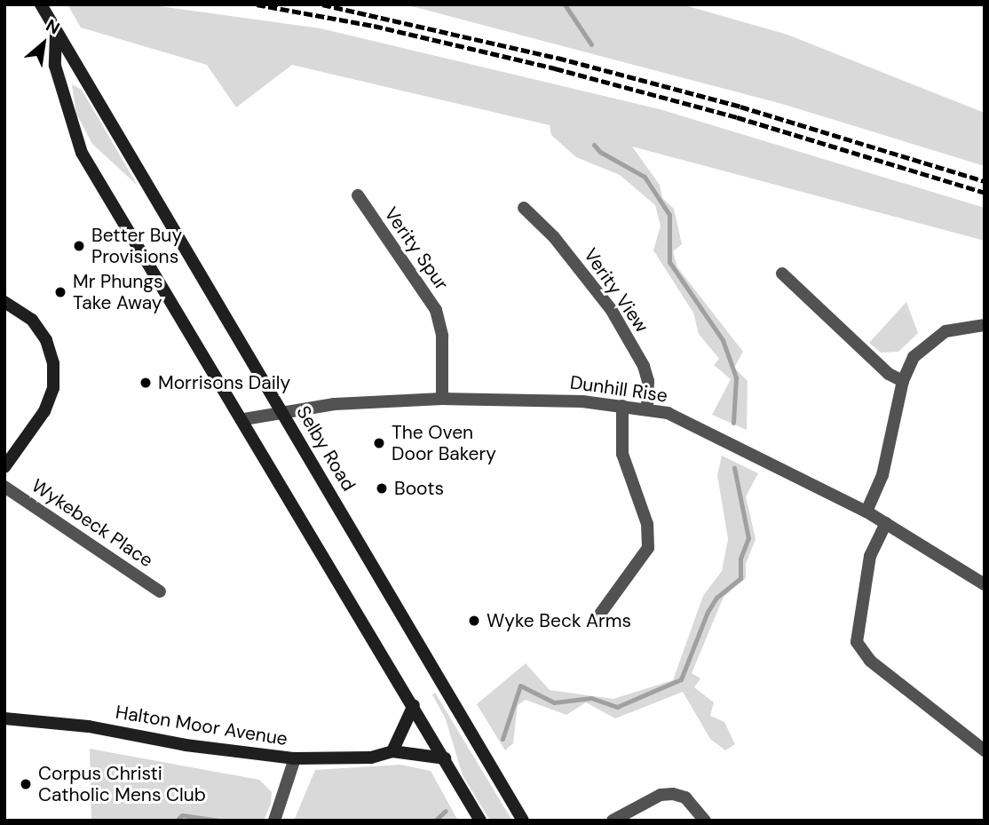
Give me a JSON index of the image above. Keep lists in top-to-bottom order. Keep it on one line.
{"streets":{"main road":["Selby Road","Halton Moor Avenue"],"street":["Verity Spur","Verity View","Dunhill Rise","Wykebeck Place"]},"crossings":[["Verity Spur","Dunhill Rise"],["Verity View","Dunhill Rise"],["Dunhill Rise","Selby Road"],["Selby Road","Halton Moor Avenue"]],"places":["Better Buy Provisions","Mr Phungs Take Away","Morrisons Daily","The Oven Door Bakery","Boots","Wyke Beck Arms","Corpus Christi Catholic Mens Club"],"north":"top right"}
